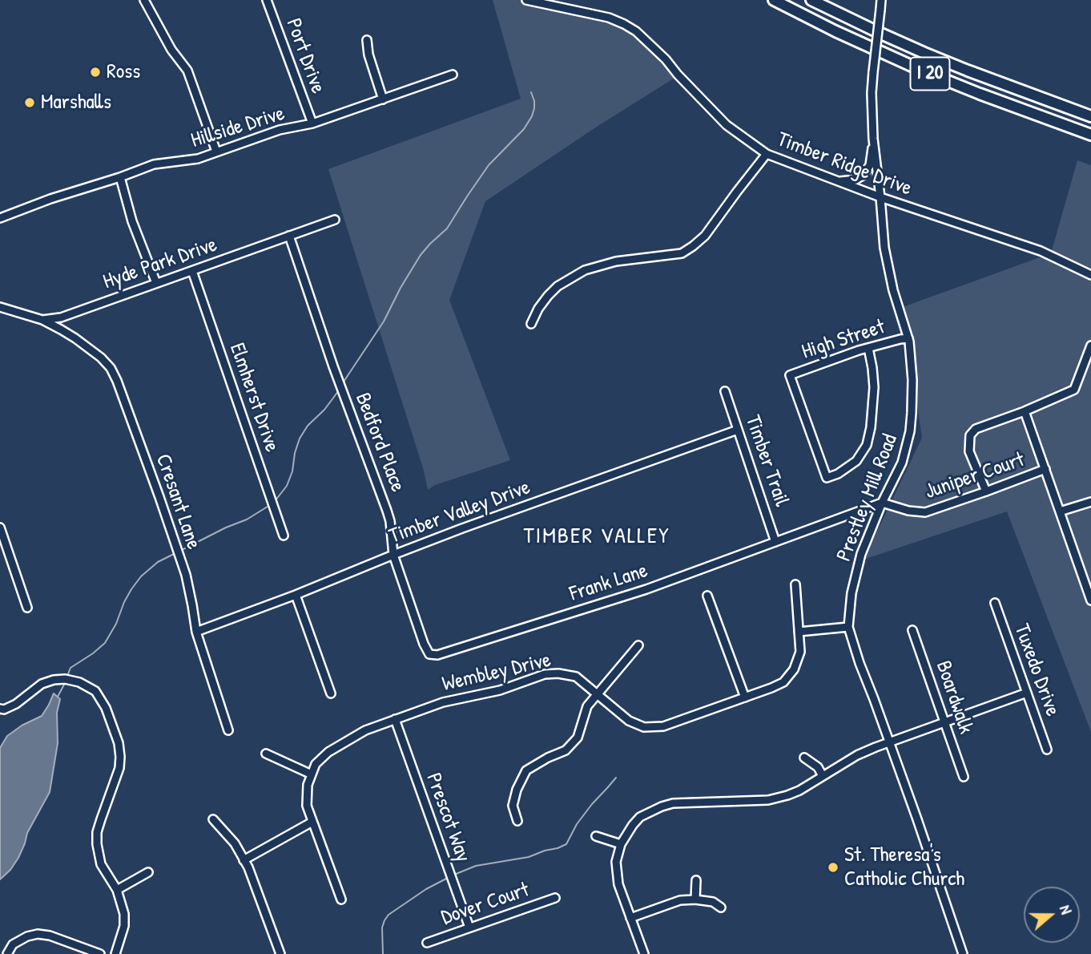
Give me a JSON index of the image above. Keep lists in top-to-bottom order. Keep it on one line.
{"streets":{"highway":["I 20"],"street":["Port Drive","Hillside Drive","Timber Ridge Drive","Hyde Park Drive","High Street","Elmherst Drive","Bedford Place","Timber Trail","Juniper Court","Prestley Mill Road","Cresant Lane","Timber Valley Drive","Frank Lane","Tuxedo Drive","Wembley Drive","Boardwalk","Prescot Way","Dover Court"]},"crossings":[["Port Drive","Hillside Drive"],["Timber Ridge Drive","Prestley Mill Road"],["Hyde Park Drive","Elmherst Drive"],["Hyde Park Drive","Bedford Place"],["Hyde Park Drive","Cresant Lane"],["High Street","Prestley Mill Road"],["Bedford Place","Timber Valley Drive"],["Bedford Place","Frank Lane"],["Timber Trail","Timber Valley Drive"],["Timber Trail","Frank Lane"],["Juniper Court","Prestley Mill Road"],["Juniper Court","Frank Lane"],["Prestley Mill Road","Frank Lane"],["Cresant Lane","Timber Valley Drive"],["Wembley Drive","Prescot Way"],["Prescot Way","Dover Court"]],"districts":["TIMBER VALLEY"],"places":["Ross","Marshalls","St. Theresa's Catholic Church"],"north":"right"}
